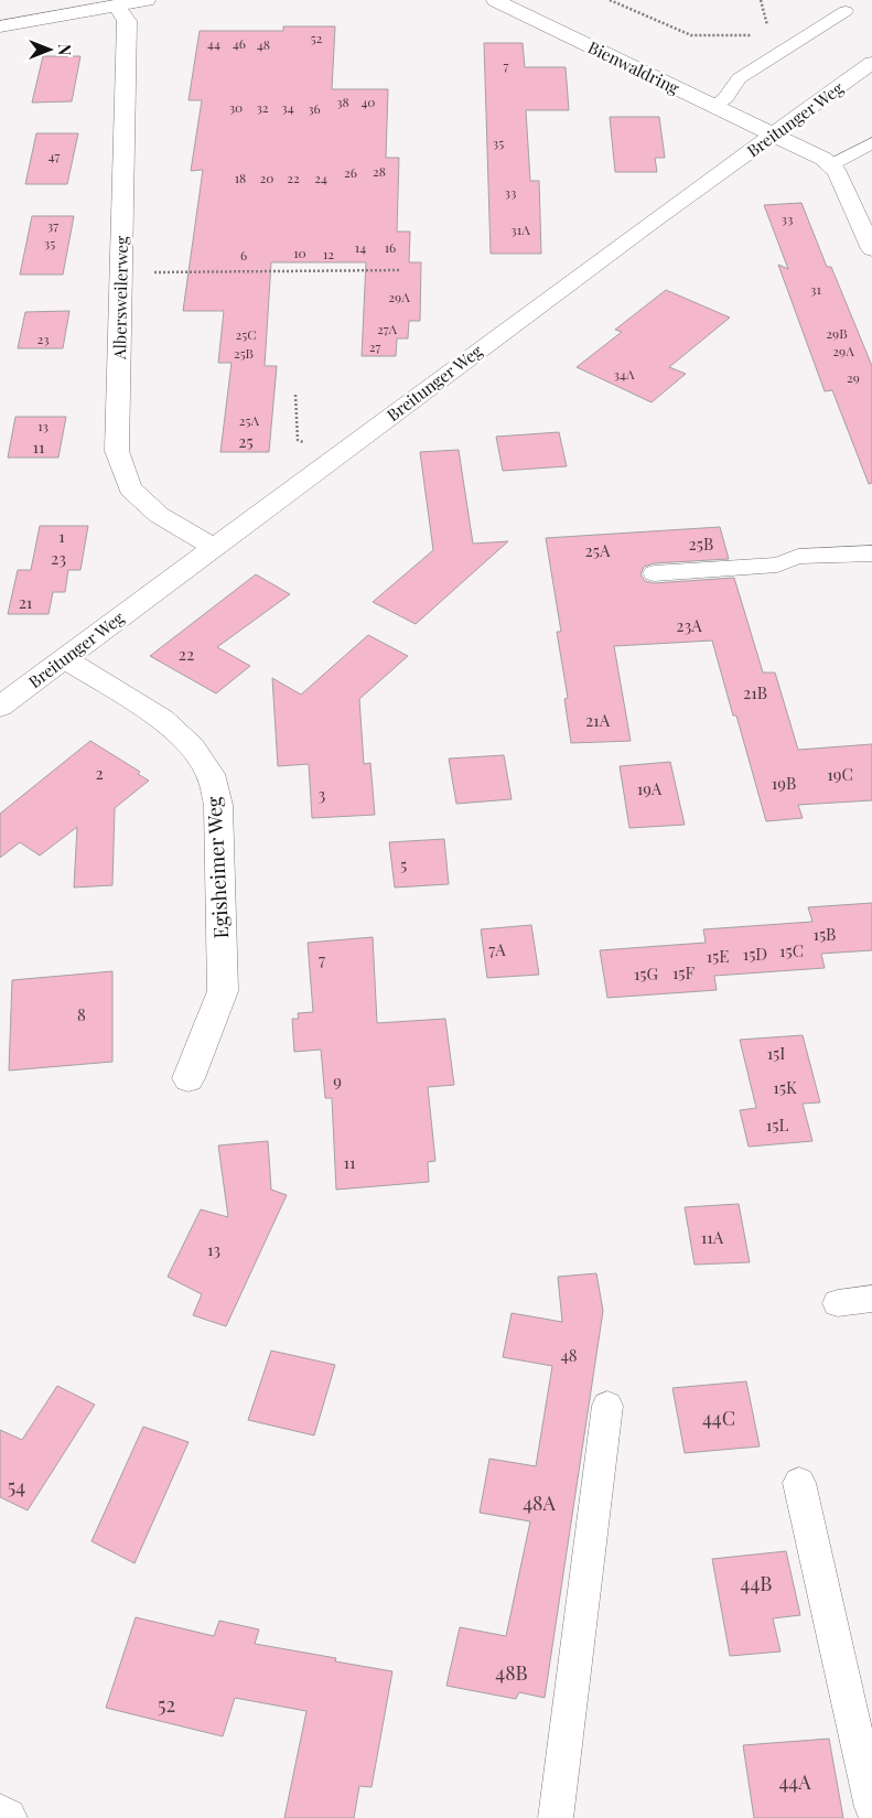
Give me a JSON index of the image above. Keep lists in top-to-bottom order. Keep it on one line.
{"streets":{"street":["Bienwaldring","Breitunger Weg","Albersweilerweg","Egisheimer Weg"]},"crossings":[["Bienwaldring","Breitunger Weg"],["Breitunger Weg","Albersweilerweg"],["Breitunger Weg","Egisheimer Weg"]],"house_numbers":["52","44","46","48","7","38","40","30","32","34","36","35","47","28","26","18","20","22","24","33","33","37","31A","35","14","16","10","12","6","31","29A","27A","29B","25C","23","27","29A","25B","34A","29","25A","13","25","11","1","25B","25A","23","21","23A","22","21B","21A","2","19C","19B","19A","3","5","15B","7A","15C","15D","15E","7","15F","15G","8","15I","9","15K","15L","11","11A","13","48","44C","54","48A","44B","48B","52","44A"],"north":"right"}
